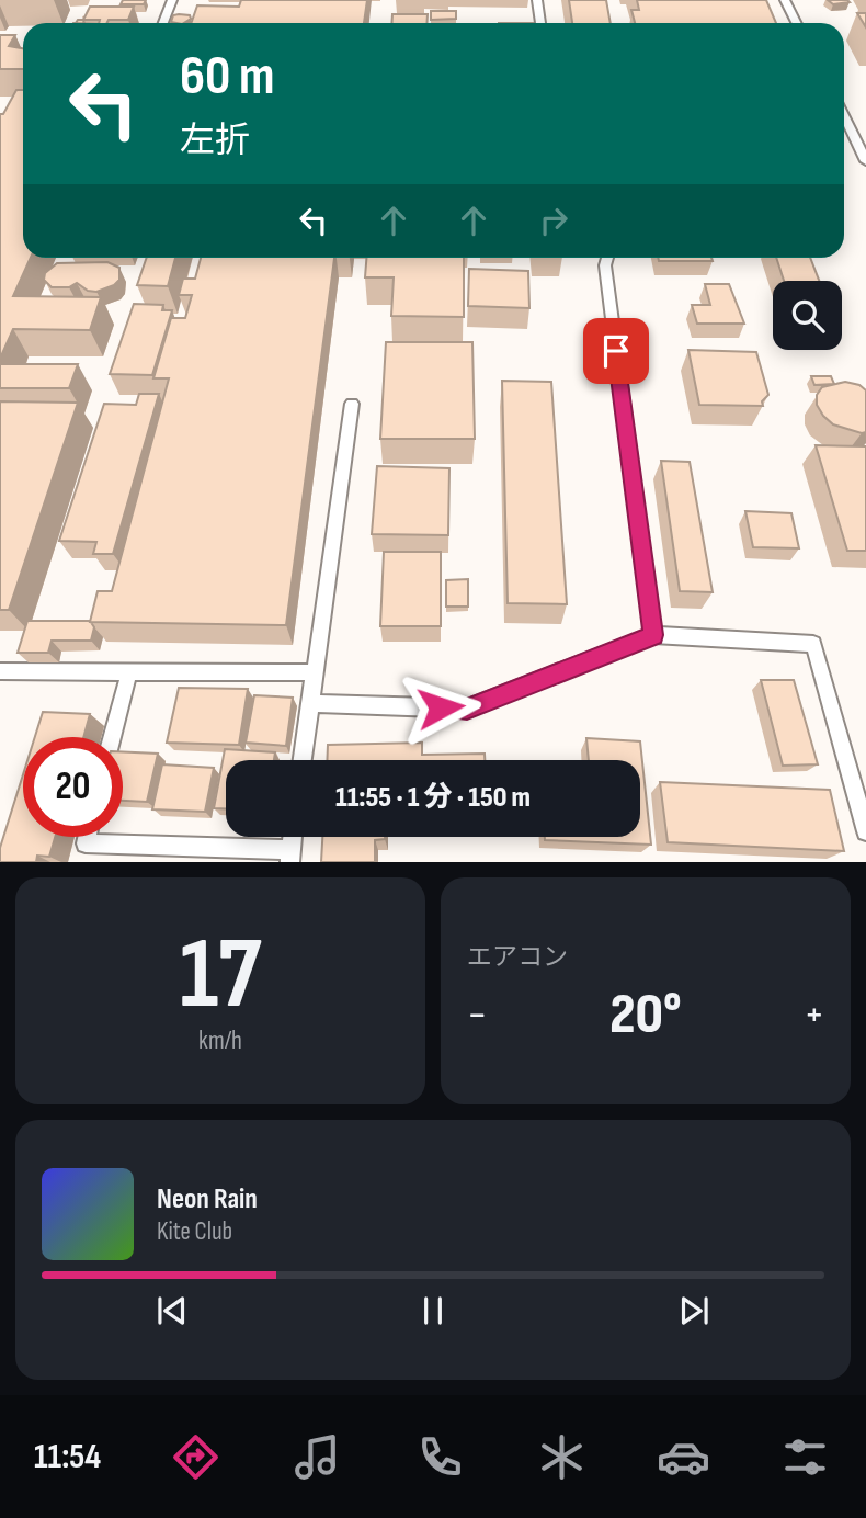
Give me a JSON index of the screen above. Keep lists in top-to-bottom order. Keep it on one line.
{"page":{"turn":["60 m","左折"],"limit":"20","trip":"11:55 · 1 分 · 150 m","tile":[["17","km/h"],"エアコン"],"heat":["−","20°","+"],"song":["Neon Rain","Kite Club"],"tabs":"11:54"}}
